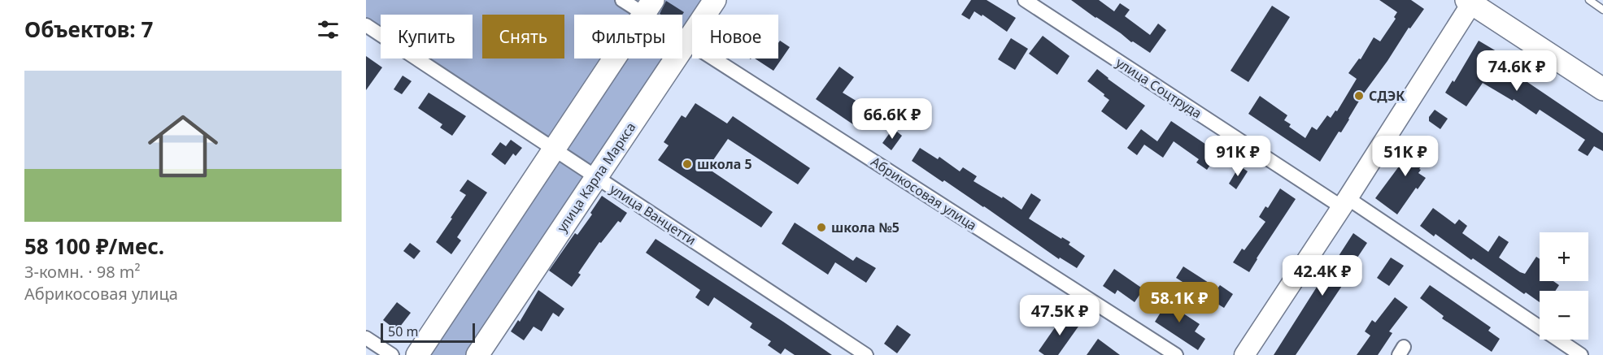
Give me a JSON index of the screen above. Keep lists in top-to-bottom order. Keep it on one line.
{"streets":{"main road":["улица Карла Маркса"],"street":["улица Соцтруда","Абрикосовая улица","улица Ванцетти"]},"crossings":[["улица Карла Маркса","Абрикосовая улица"],["улица Карла Маркса","улица Ванцетти"]],"places":["СДЭК","школа 5","школа №5"],"scale_bar":"50 m","page":{"heading":"Объектов: 7","chip":["Купить","Снять","Фильтры","Новое"],"price":["74.6K ₽","66.6K ₽","91K ₽","51K ₽","42.4K ₽","58.1K ₽","47.5K ₽"],"list":[{"name":"58 100 ₽/мес.","note":"3-комн. · 98 m² · Абрикосовая улица"}],"map_buttons":["+","−"],"scale":"50 m"}}
